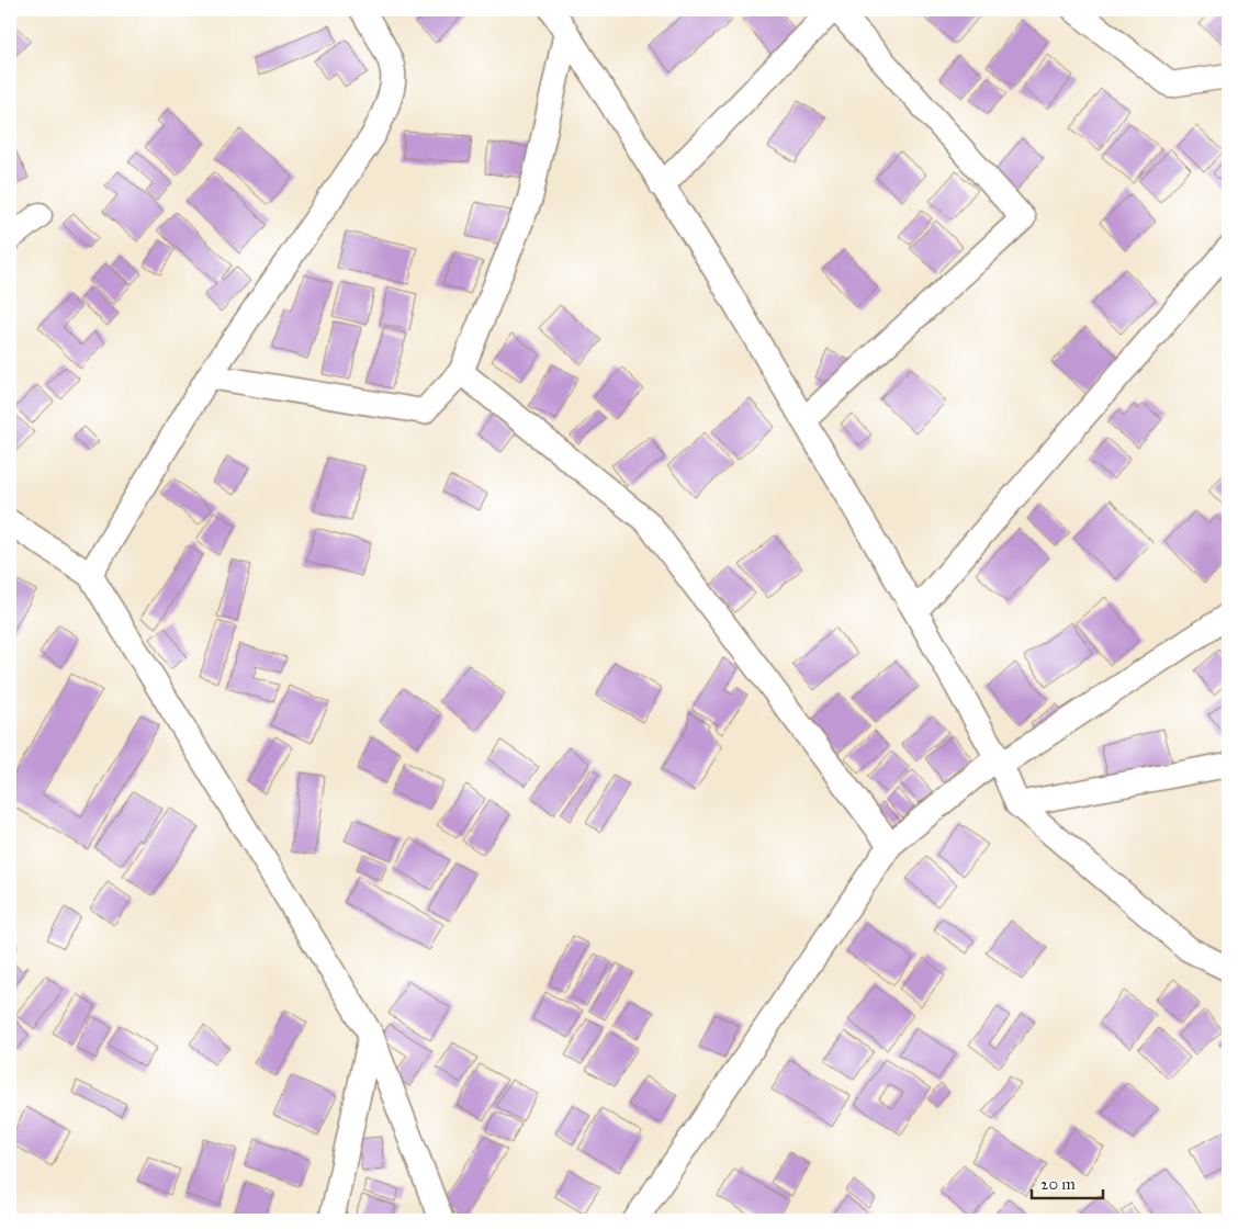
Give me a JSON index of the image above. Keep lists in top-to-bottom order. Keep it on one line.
{"scale_bar":"20 m"}
